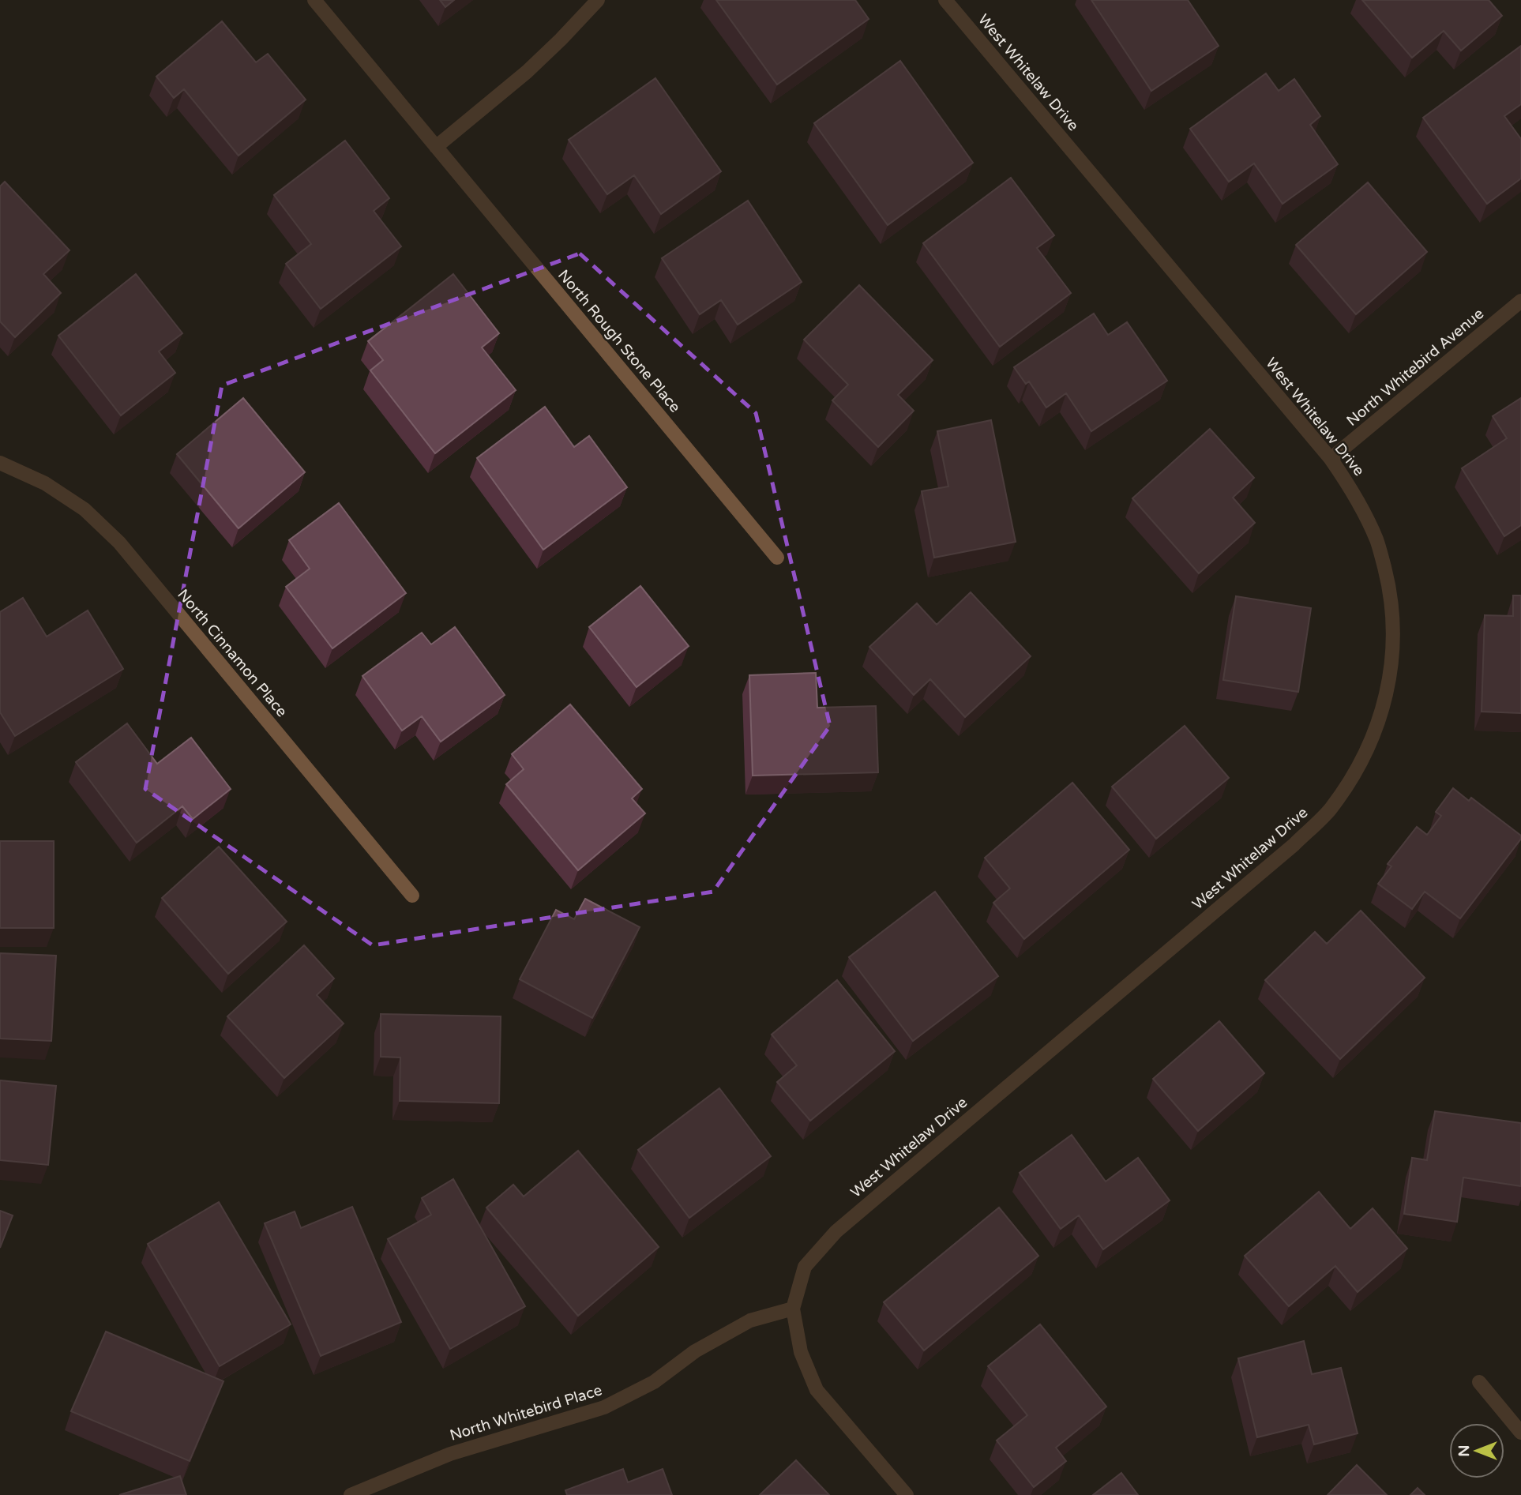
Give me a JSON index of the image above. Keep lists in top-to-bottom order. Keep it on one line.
{"streets":{"street":["West Whitelaw Drive","North Rough Stone Place","North Whitebird Avenue","North Cinnamon Place","North Whitebird Place"]},"crossings":[["West Whitelaw Drive","North Whitebird Avenue"],["West Whitelaw Drive","North Whitebird Place"]],"north":"left"}
